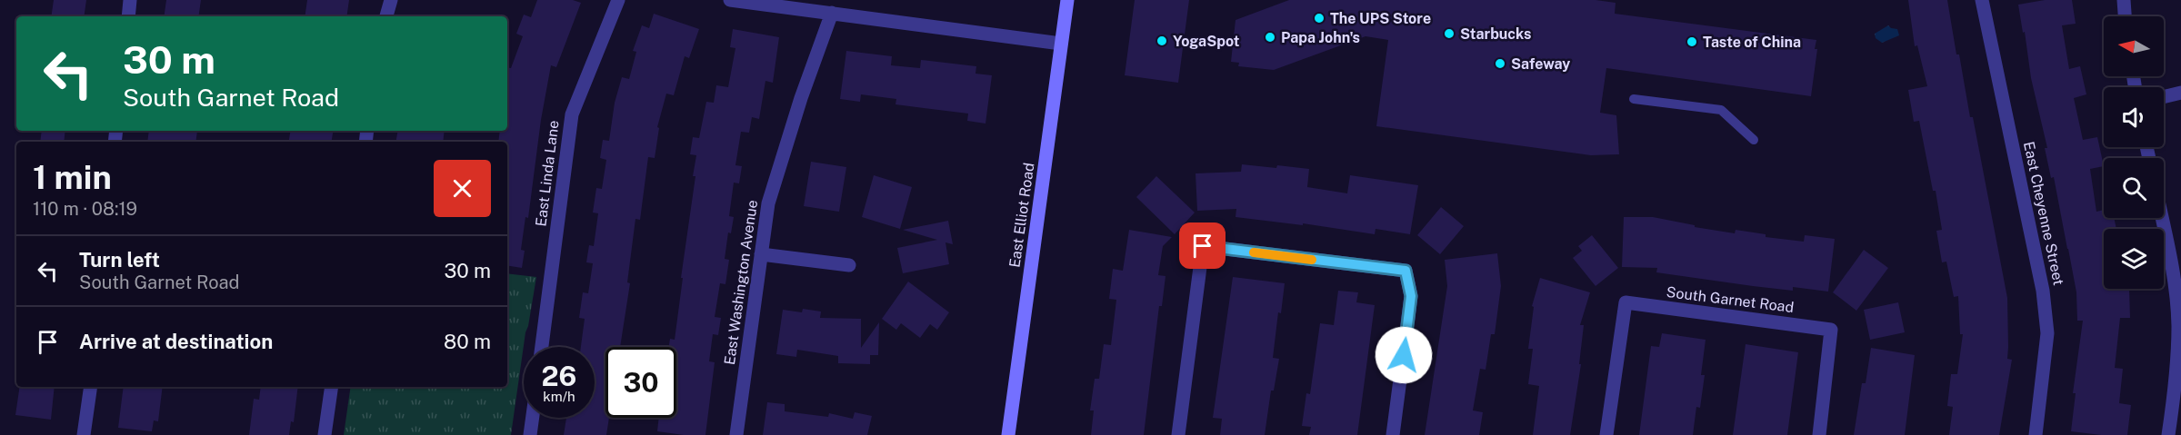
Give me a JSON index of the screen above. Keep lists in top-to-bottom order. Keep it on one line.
{"streets":{"main road":["East Elliot Road"],"street":["East Linda Lane","East Cheyenne Street","East Washington Avenue","South Garnet Road"]},"places":["The UPS Store","Starbucks","Papa John's","YogaSpot","Taste of China","Safeway"],"north":"left","page":{"turn":["30 m","South Garnet Road"],"heading":["1 min","110 m · 08:19"],"list":[{"name":"Turn left","note":"South Garnet Road","value":"30 m"},{"name":"Arrive at destination","value":"80 m"}],"speed":"26 km/h","limit":"30"}}
